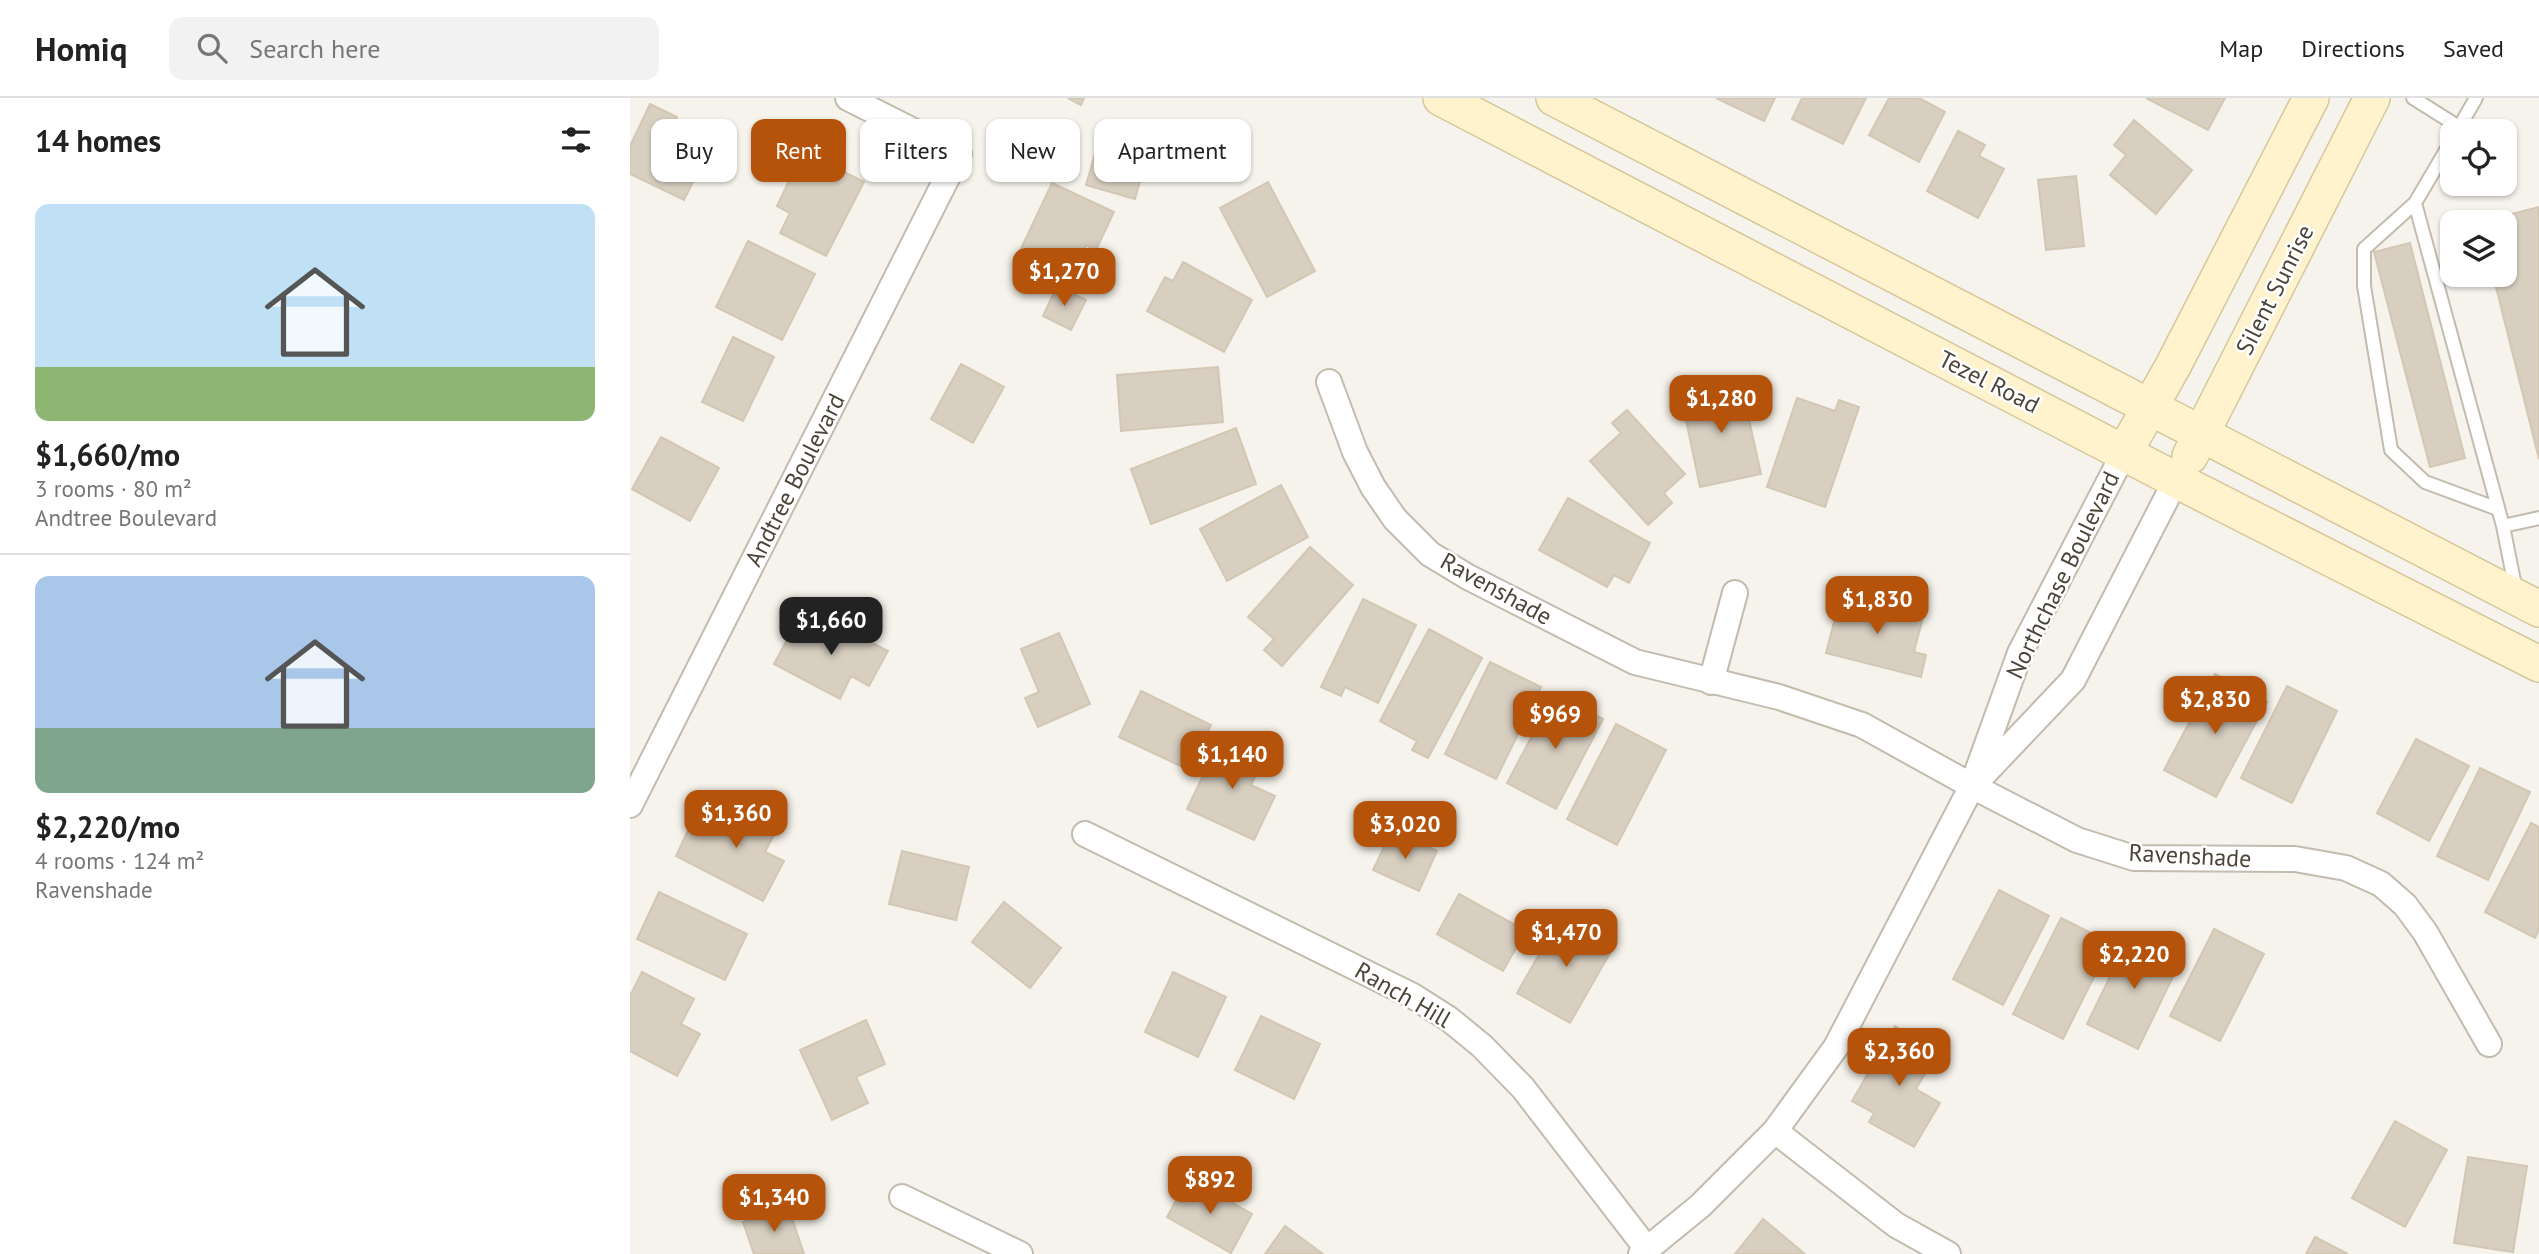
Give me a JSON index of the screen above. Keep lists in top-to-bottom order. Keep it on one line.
{"streets":{"main road":["Silent Sunrise","Tezel Road","Northchase Boulevard"],"street":["Andtree Boulevard","Ravenshade","Ranch Hill"]},"crossings":[["Silent Sunrise","Tezel Road"],["Silent Sunrise","Northchase Boulevard"],["Tezel Road","Northchase Boulevard"],["Northchase Boulevard","Ravenshade"],["Northchase Boulevard","Ranch Hill"]],"page":{"header":"Homiq","search":"Search here","nav":["Map","Directions","Saved"],"heading":"14 homes","chip":["Buy","Rent","Filters","New","Apartment"],"list":[{"name":"$1,660/mo","note":"3 rooms · 80 m² · Andtree Boulevard"},{"name":"$2,220/mo","note":"4 rooms · 124 m² · Ravenshade"}],"price":["$1,270","$1,280","$1,830","$1,660","$2,830","$969","$1,140","$1,360","$3,020","$1,470","$2,220","$2,360","$892","$1,340"]}}
